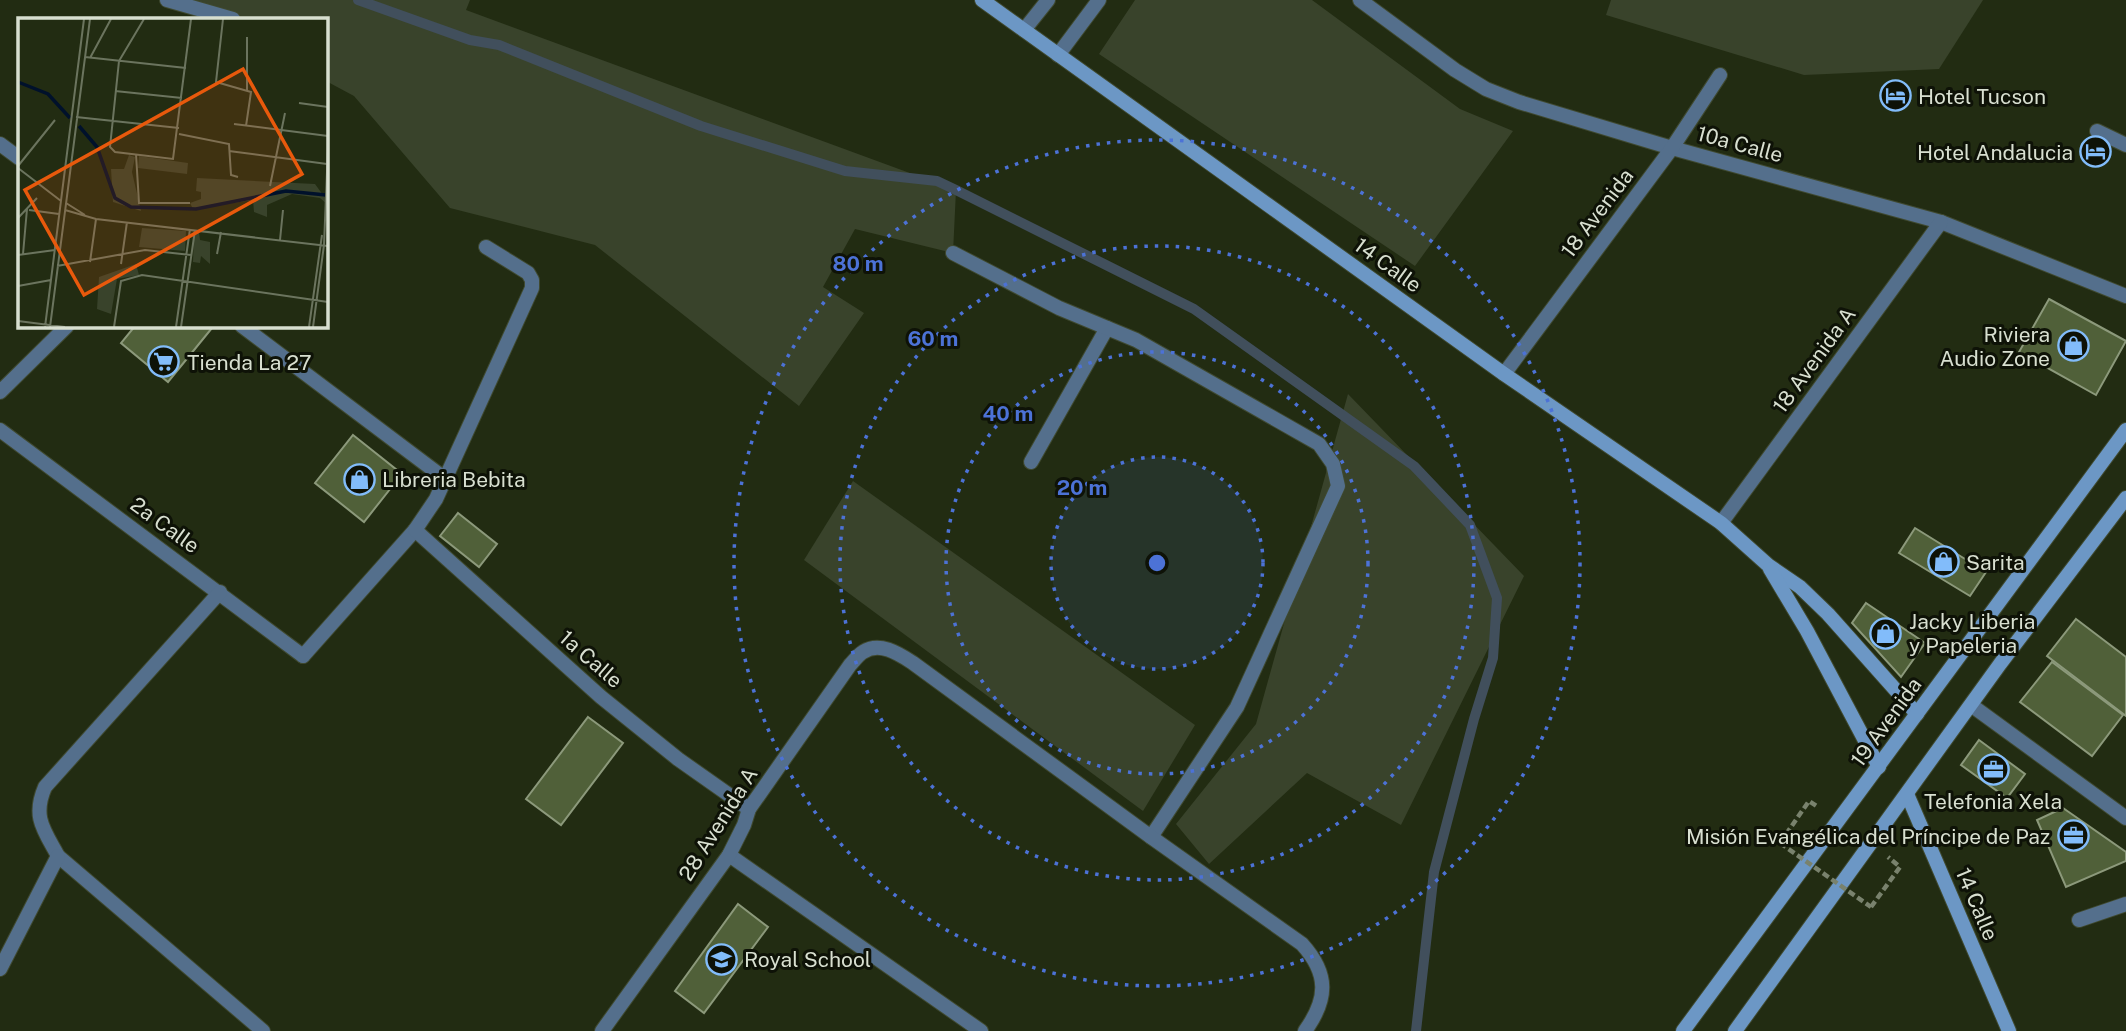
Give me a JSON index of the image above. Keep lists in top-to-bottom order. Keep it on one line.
{"streets":{"street":["10a Calle","18 Avenida","14 Calle","18 Avenida A","2a Calle","1a Calle","19 Avenida","28 Avenida A"]},"crossings":[["10a Calle","18 Avenida"],["10a Calle","18 Avenida A"],["18 Avenida","14 Calle"],["14 Calle","18 Avenida A"],["14 Calle","19 Avenida"],["2a Calle","1a Calle"],["1a Calle","28 Avenida A"]],"places":{"hotel":["Hotel Tucson","Hotel Andalucia"],"shop":["Riviera Audio Zone","Libreria Bebita","Sarita","Jacky Liberia y Papeleria"],"supermarket":["Tienda La 27"],"office":["Telefonia Xela","Misión Evangélica del Príncipe de Paz"],"school or university":["Royal School"]},"rings":["80 m","60 m","40 m","20 m"]}
